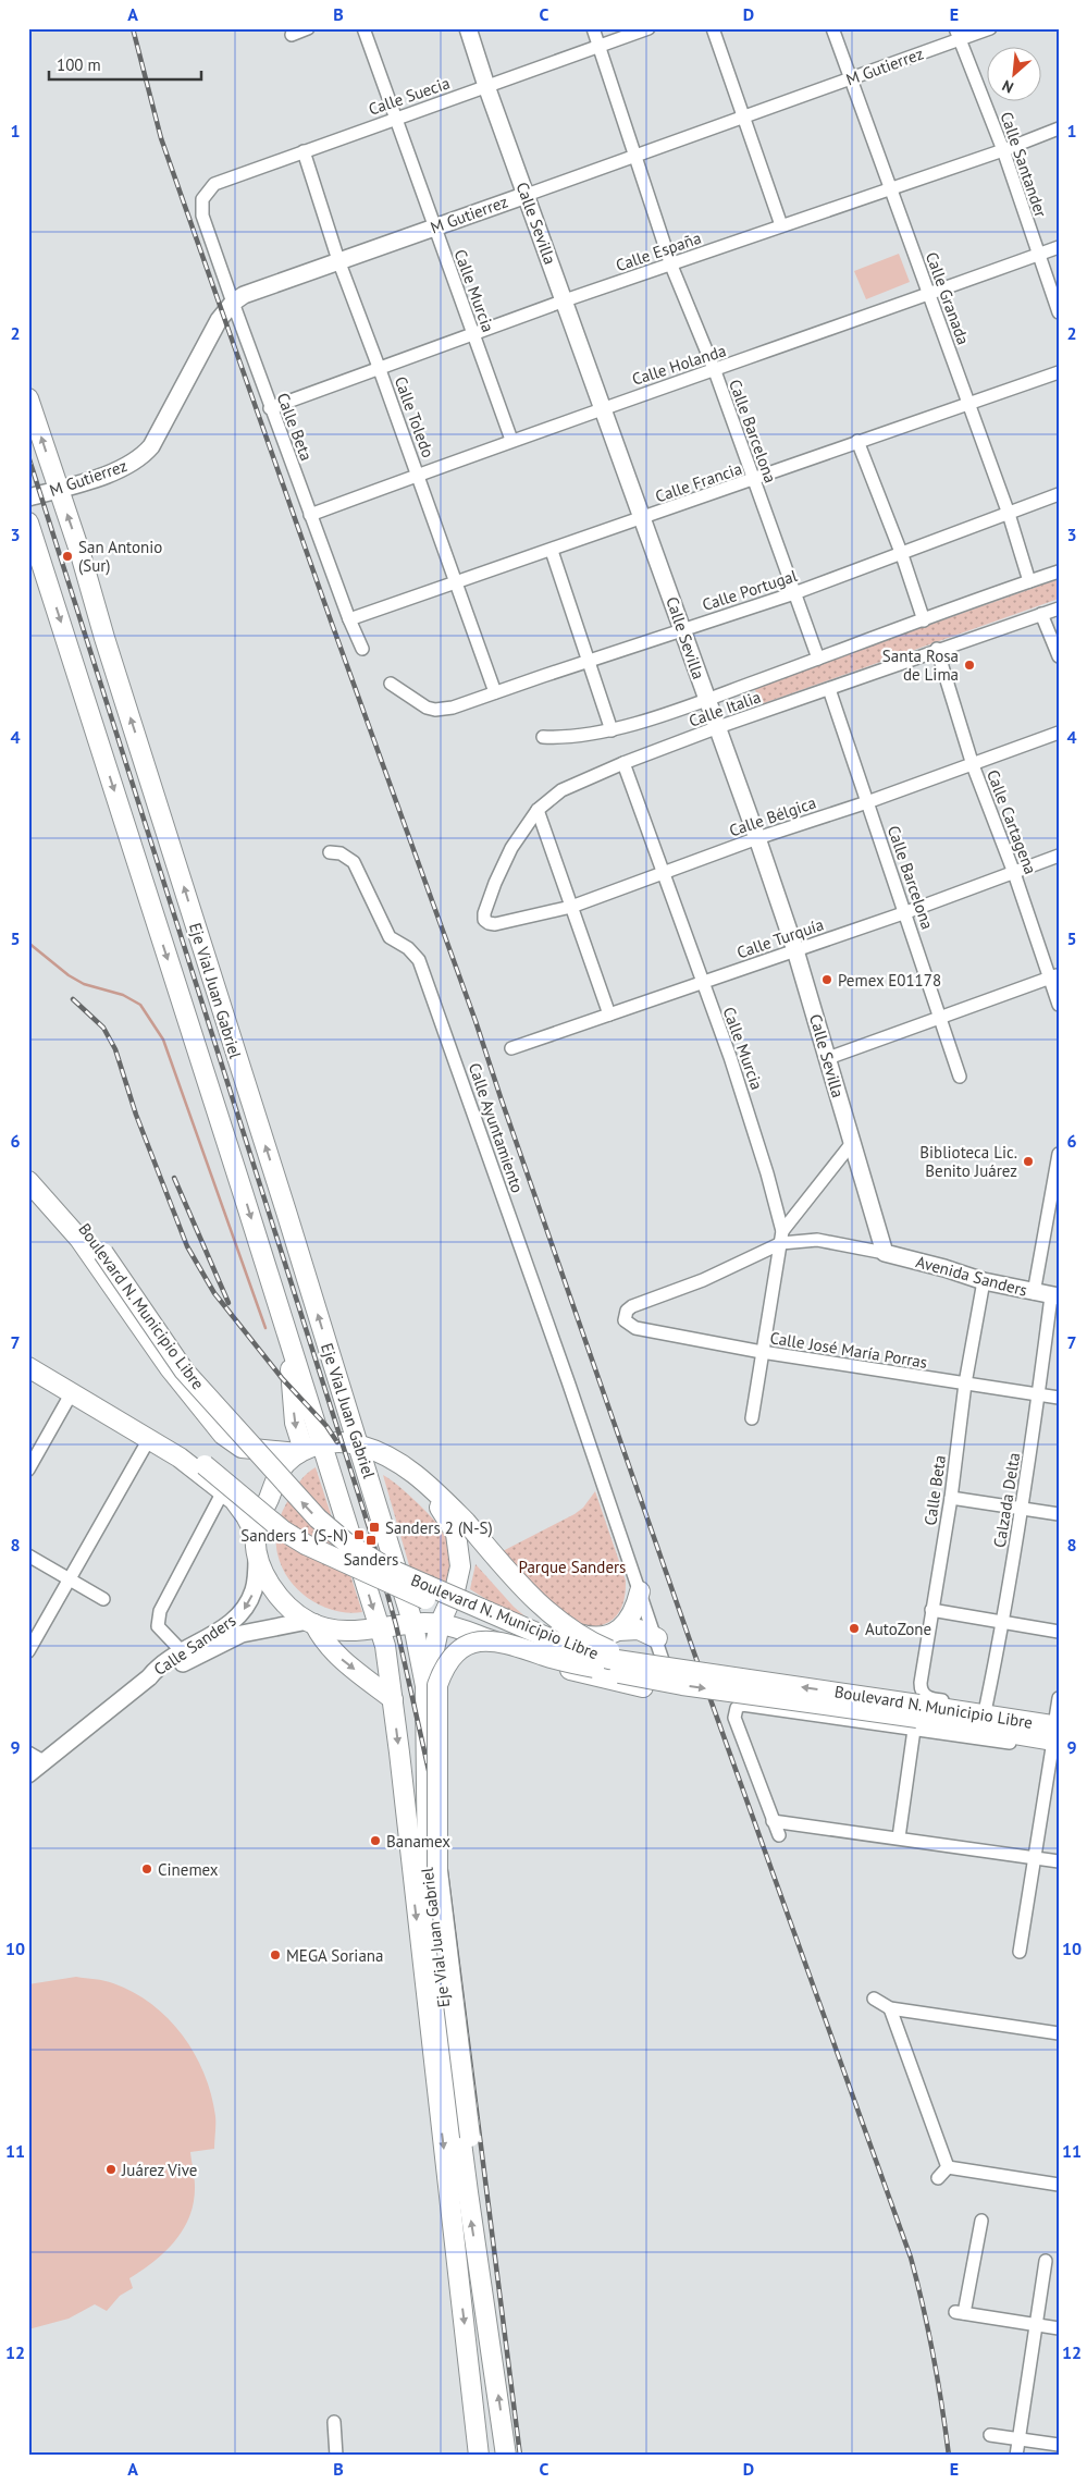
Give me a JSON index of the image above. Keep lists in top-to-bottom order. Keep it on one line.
{"streets":{"main road":["M Gutierrez","Calle Sevilla","Eje Vial Juan Gabriel","Avenida Sanders","Boulevard N. Municipio Libre","Calle Sanders"],"street":["Calle Suecia","Calle Santander","Calle España","Calle Murcia","Calle Granada","Calle Holanda","Calle Toledo","Calle Beta","Calle Barcelona","Calle Francia","Calle Portugal","Calle Italia","Calle Bélgica","Calle Cartagena","Calle Turquía","Calle Ayuntamiento","Calle José María Porras","Calzada Delta"]},"crossings":[["M Gutierrez","Calle Santander"],["M Gutierrez","Calle Sevilla"],["M Gutierrez","Calle Murcia"],["M Gutierrez","Calle Granada"],["M Gutierrez","Calle Toledo"],["M Gutierrez","Calle Beta"],["M Gutierrez","Calle Barcelona"],["M Gutierrez","Eje Vial Juan Gabriel"],["Calle Suecia","Calle Sevilla"],["Calle Suecia","Calle Murcia"],["Calle Suecia","Calle Toledo"],["Calle Suecia","Calle Beta"],["Calle Suecia","Calle Barcelona"],["Calle Santander","Calle España"],["Calle Santander","Calle Holanda"],["Calle Sevilla","Calle España"],["Calle Sevilla","Calle Holanda"],["Calle Sevilla","Calle Francia"],["Calle Sevilla","Calle Portugal"],["Calle Sevilla","Calle Italia"],["Calle Sevilla","Calle Bélgica"],["Calle Sevilla","Calle Turquía"],["Calle Sevilla","Avenida Sanders"],["Calle España","Calle Murcia"],["Calle España","Calle Granada"],["Calle España","Calle Toledo"],["Calle España","Calle Beta"],["Calle España","Calle Barcelona"],["Calle Murcia","Calle Holanda"],["Calle Murcia","Calle Italia"],["Calle Murcia","Calle Bélgica"],["Calle Murcia","Calle Turquía"],["Calle Murcia","Calle José María Porras"],["Calle Granada","Calle Holanda"],["Calle Granada","Calle Francia"],["Calle Granada","Calle Portugal"],["Calle Granada","Calle Italia"],["Calle Holanda","Calle Toledo"],["Calle Holanda","Calle Beta"],["Calle Holanda","Calle Barcelona"],["Calle Toledo","Calle Francia"],["Calle Toledo","Calle Portugal"],["Calle Beta","Calle Francia"],["Calle Beta","Avenida Sanders"],["Calle Beta","Boulevard N. Municipio Libre"],["Calle Beta","Calle José María Porras"],["Calle Barcelona","Calle Francia"],["Calle Barcelona","Calle Portugal"],["Calle Barcelona","Calle Italia"],["Calle Barcelona","Calle Bélgica"],["Calle Barcelona","Calle Turquía"],["Calle Italia","Calle Bélgica"],["Calle Italia","Calle Cartagena"],["Calle Bélgica","Calle Cartagena"],["Calle Cartagena","Calle Turquía"],["Avenida Sanders","Calzada Delta"],["Calle José María Porras","Calzada Delta"]],"parks":["Parque Sanders"],"places":{"other":["San Antonio (Sur)","Santa Rosa de Lima","Pemex E01178","Biblioteca Lic. Benito Juárez","AutoZone","Banamex","Cinemex","MEGA Soriana","Juárez Vive"],"transit":["Sanders 2 (N-S)","Sanders 1 (S-N)","Sanders"]},"scale_bar":"100 m","north":"bottom left","grid":{"columns":["A","B","C","D","E"],"rows":["1","2","3","4","5","6","7","8","9","10","11","12"]}}
